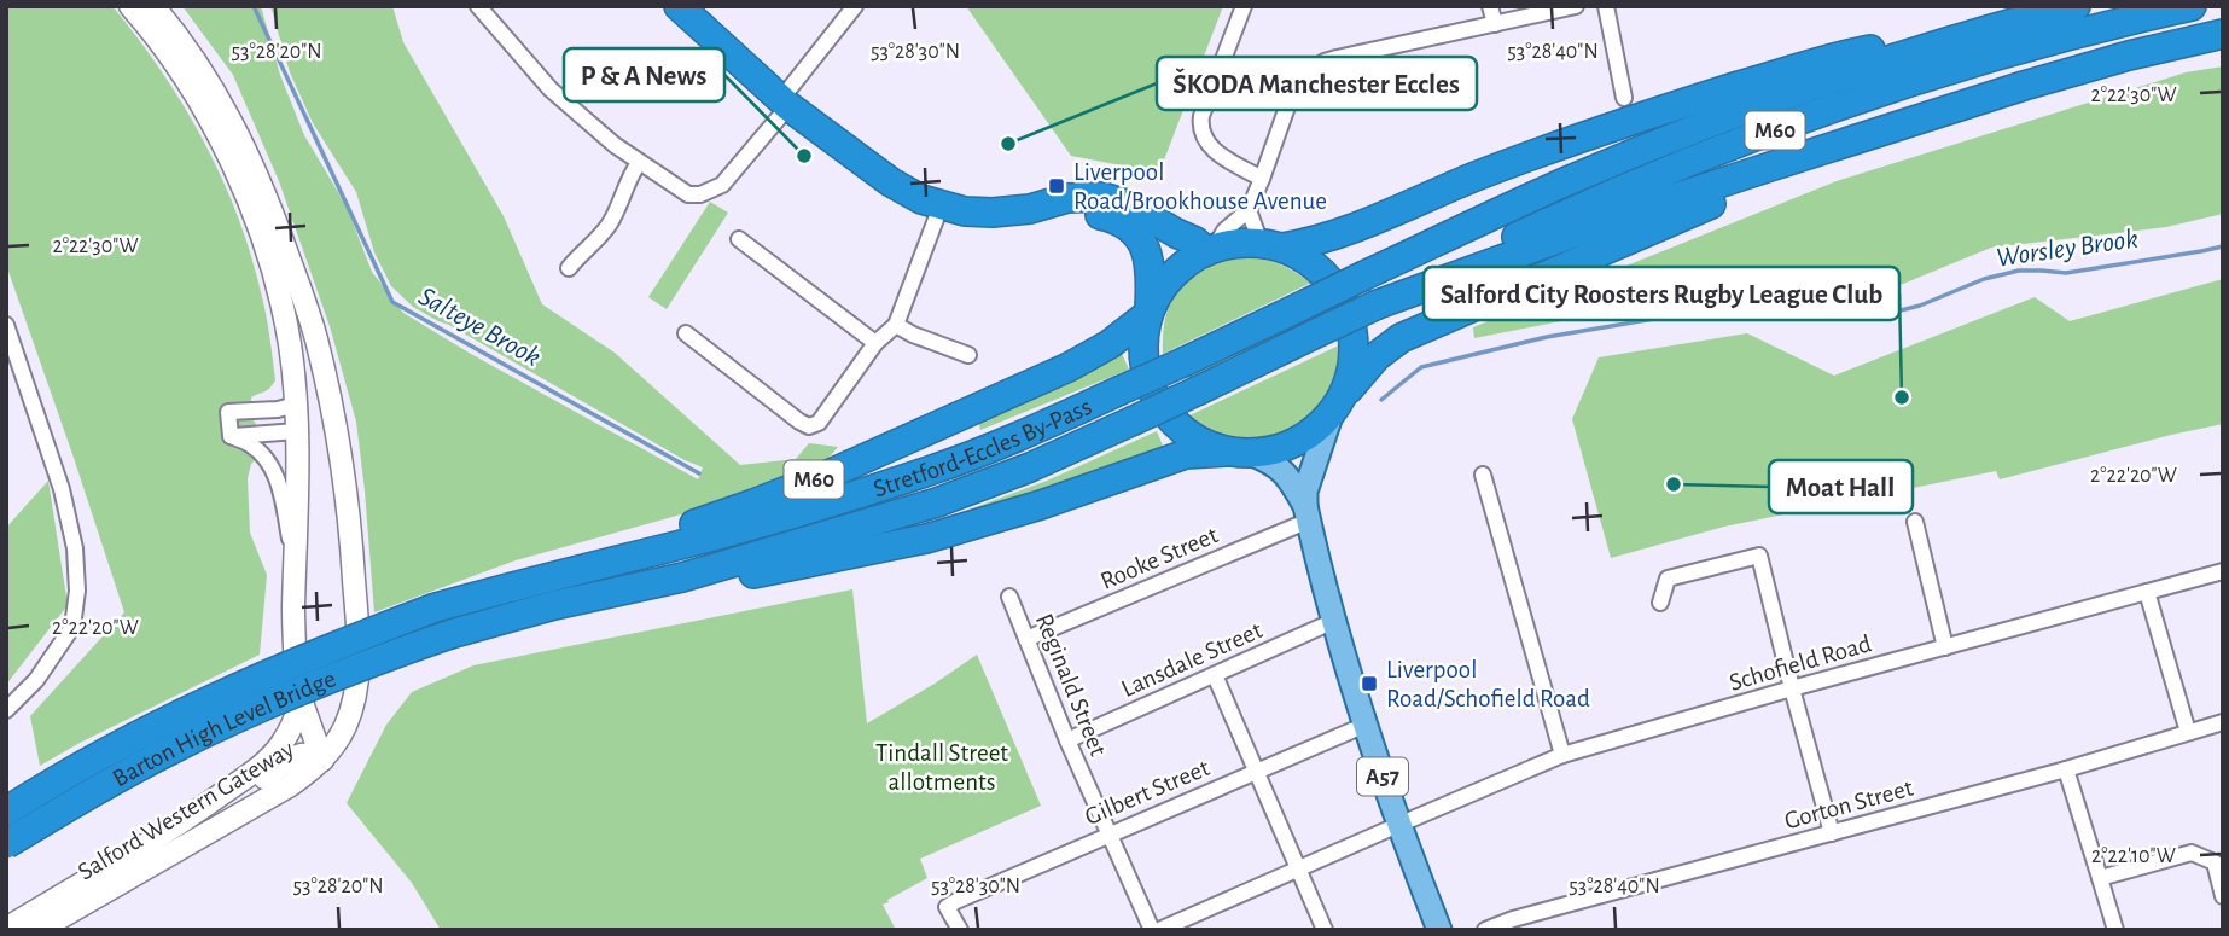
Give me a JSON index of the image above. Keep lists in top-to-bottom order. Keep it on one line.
{"streets":{"highway":["M60","Stretford-Eccles By-Pass","Barton High Level Bridge","A57"],"street":["Rooke Street","Lansdale Street","Schofield Road","Reginald Street","Gilbert Street","Gorton Street","Salford Western Gateway"]},"crossings":[["M60","Stretford-Eccles By-Pass"],["M60","A57"],["Stretford-Eccles By-Pass","Barton High Level Bridge"],["Rooke Street","Reginald Street"],["Rooke Street","A57"],["Lansdale Street","Reginald Street"],["Lansdale Street","A57"],["Schofield Road","A57"],["Reginald Street","Gilbert Street"],["A57","Gilbert Street"]],"water":["Worsley Brook","Salteye Brook"],"parks":["Tindall Street allotments"],"places":{"other":["ŠKODA Manchester Eccles","P & A News","Salford City Roosters Rugby League Club","Moat Hall"],"transit":["Liverpool Road/Brookhouse Avenue","Liverpool Road/Schofield Road"]},"coordinates":["53°28'20\"N","53°28'30\"N","53°28'40\"N","2°22'30\"W","2°22'20\"W","2°22'10\"W"]}
